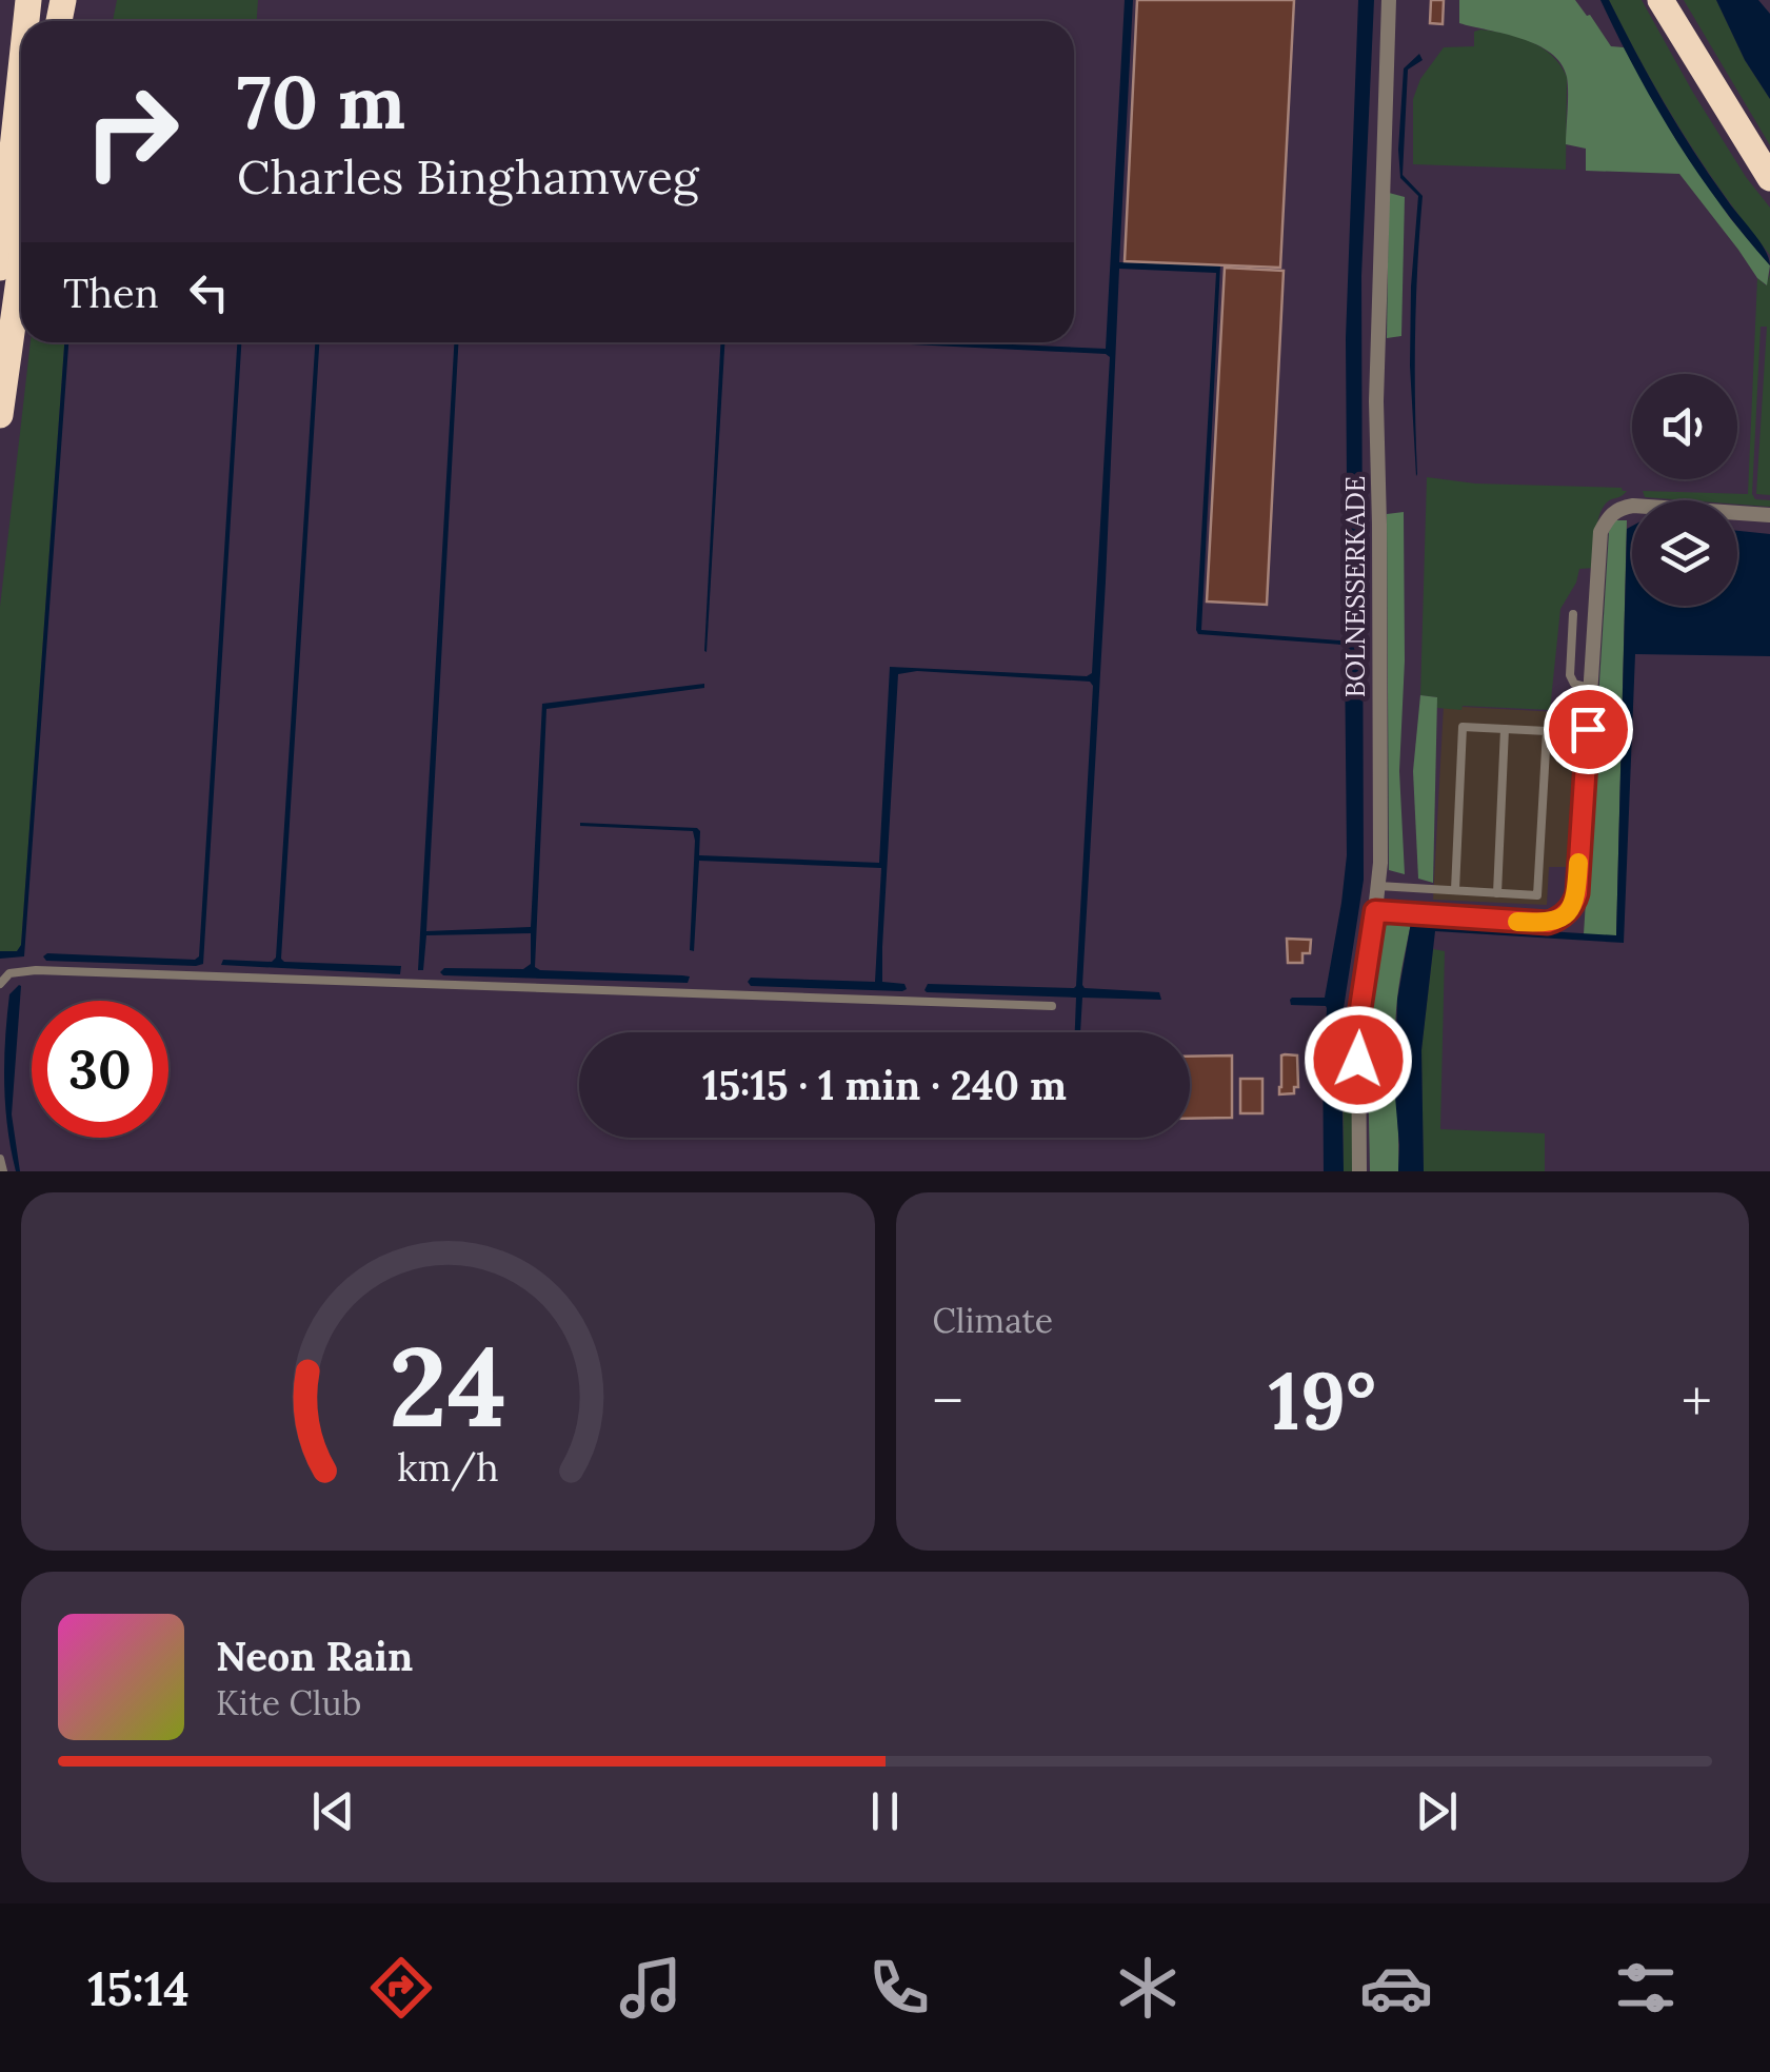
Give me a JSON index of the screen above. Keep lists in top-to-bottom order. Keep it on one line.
{"streets":{"street":["BOLNESSERKADE"]},"page":{"turn":["70 m","Charles Binghamweg"],"then":"Then","limit":"30","trip":"15:15 · 1 min · 240 m","tile":"Climate","heat":["−","19°","+"],"song":["Neon Rain","Kite Club"],"tabs":"15:14","gauge":["24","km/h"]}}
